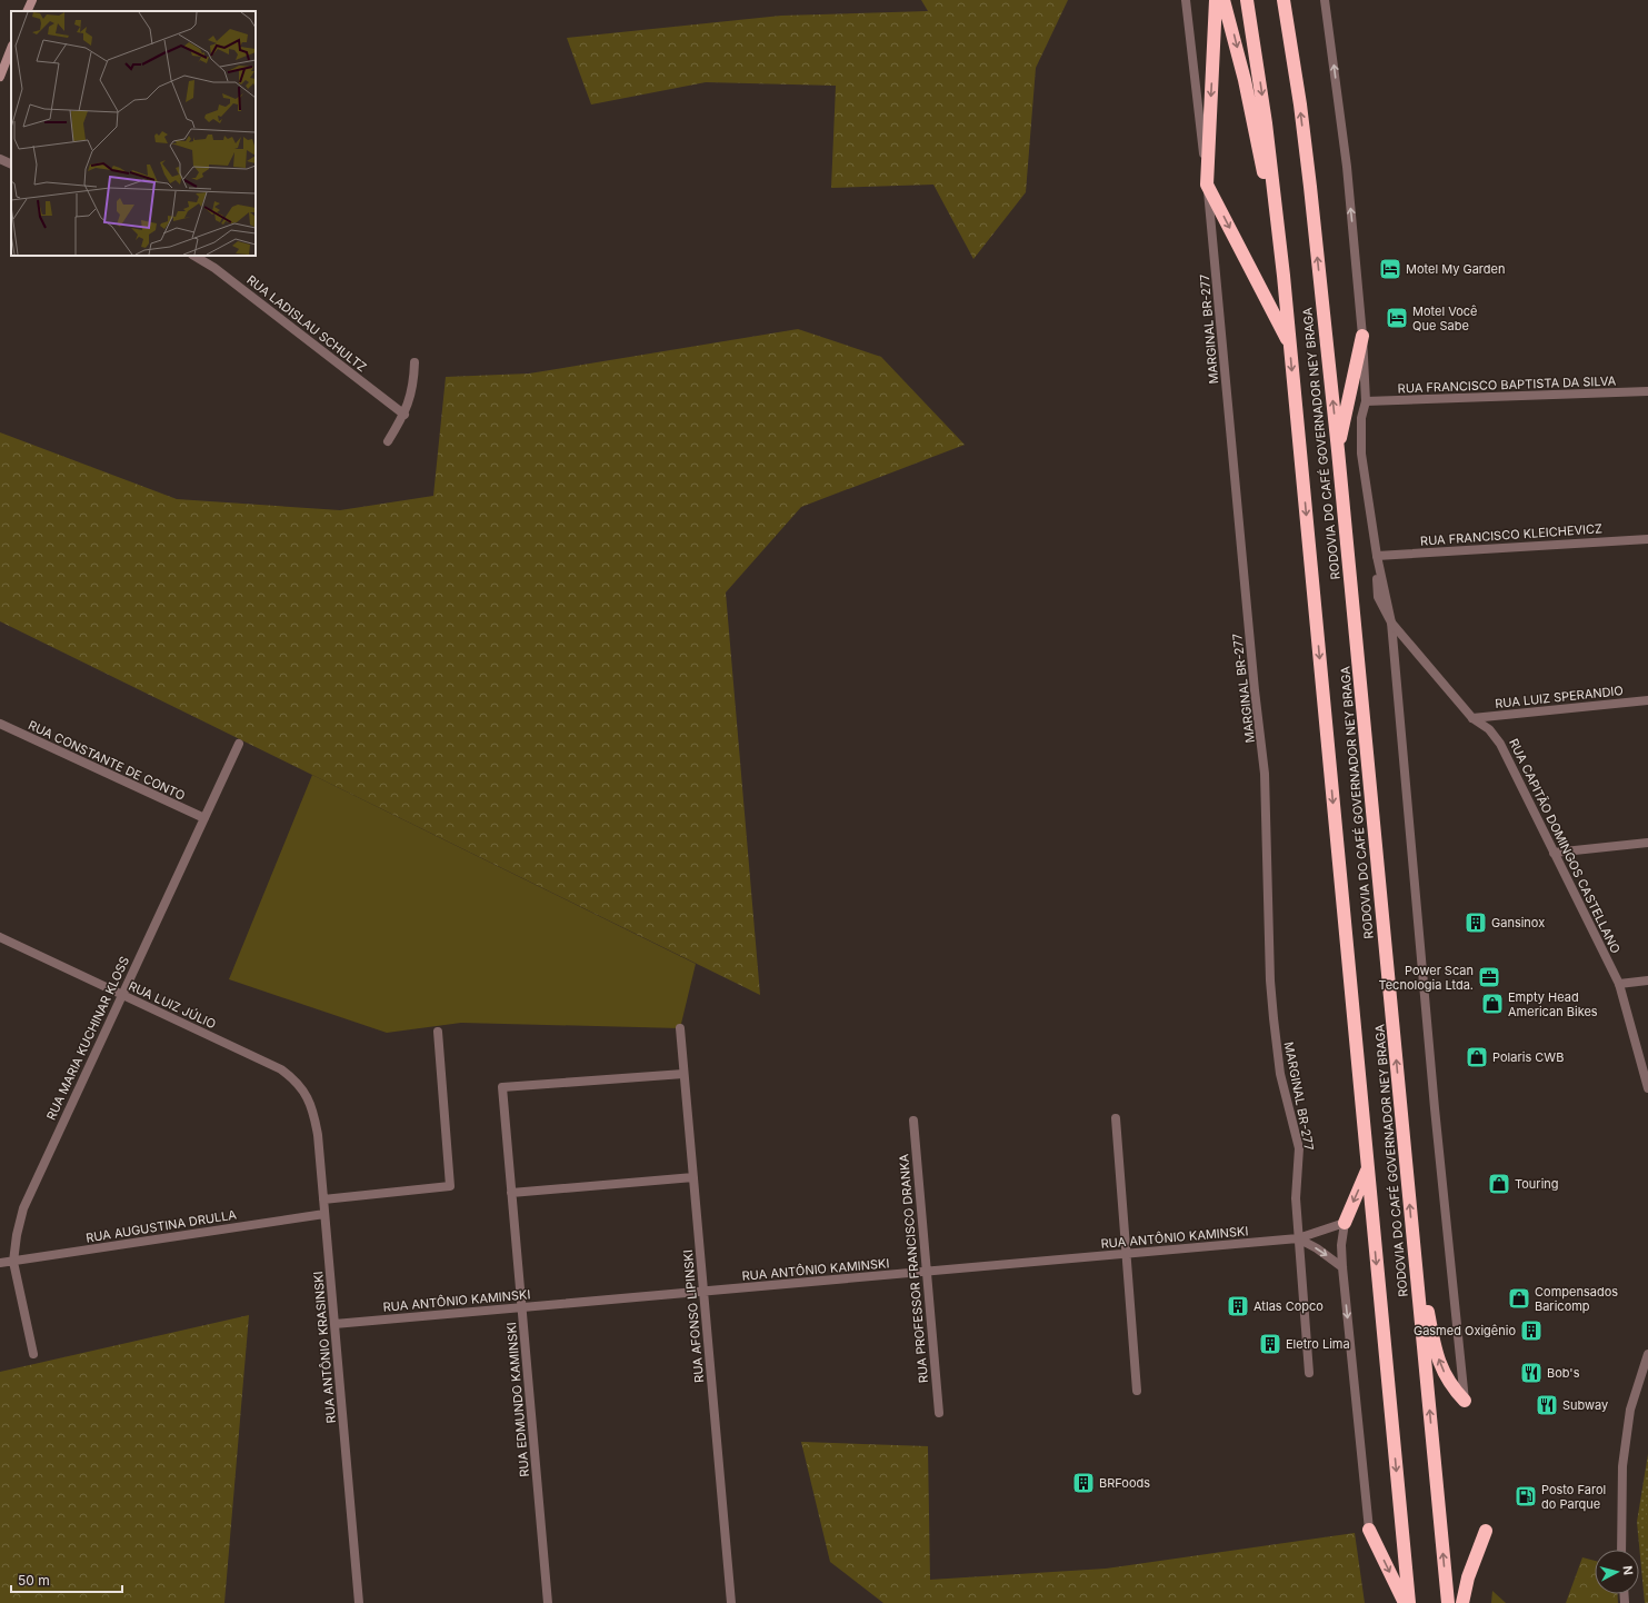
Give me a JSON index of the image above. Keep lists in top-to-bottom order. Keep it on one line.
{"streets":{"highway":["RODOVIA DO CAFÉ GOVERNADOR NEY BRAGA"],"street":["RUA LADISLAU SCHULTZ","MARGINAL BR-277","RUA FRANCISCO BAPTISTA DA SILVA","RUA FRANCISCO KLEICHEVICZ","RUA LUIZ SPERANDIO","RUA CONSTANTE DE CONTO","RUA CAPITÃO DOMINGOS CASTELLANO","RUA LUIZ JÚLIO","RUA MARIA KUCHINAR KLOSS","RUA AUGUSTINA DRULLA","RUA ANTÔNIO KAMINSKI","RUA PROFESSOR FRANCISCO DRANKA","RUA AFONSO LIPINSKI","RUA ANTÔNIO KRASINSKI","RUA EDMUNDO KAMINSKI"]},"crossings":[["MARGINAL BR-277","RUA ANTÔNIO KAMINSKI"],["RUA LUIZ SPERANDIO","RUA CAPITÃO DOMINGOS CASTELLANO"],["RUA CONSTANTE DE CONTO","RUA MARIA KUCHINAR KLOSS"],["RUA LUIZ JÚLIO","RUA MARIA KUCHINAR KLOSS"],["RUA LUIZ JÚLIO","RUA ANTÔNIO KRASINSKI"],["RUA MARIA KUCHINAR KLOSS","RUA AUGUSTINA DRULLA"],["RUA AUGUSTINA DRULLA","RUA ANTÔNIO KRASINSKI"],["RUA ANTÔNIO KAMINSKI","RUA PROFESSOR FRANCISCO DRANKA"],["RUA ANTÔNIO KAMINSKI","RUA AFONSO LIPINSKI"],["RUA ANTÔNIO KAMINSKI","RUA ANTÔNIO KRASINSKI"],["RUA ANTÔNIO KAMINSKI","RUA EDMUNDO KAMINSKI"],["RUA AFONSO LIPINSKI","RUA EDMUNDO KAMINSKI"]],"places":{"hotel":["Motel My Garden","Motel Você Que Sabe"],"building":["Gansinox","Atlas Copco","Gasmed Oxigênio","Eletro Lima","BRFoods"],"office":["Power Scan Tecnologia Ltda."],"shop":["Empty Head American Bikes","Polaris CWB","Touring","Compensados Baricomp"],"restaurant":["Bob's","Subway"],"fuel station":["Posto Farol do Parque"]},"scale_bar":"50 m","north":"right"}
